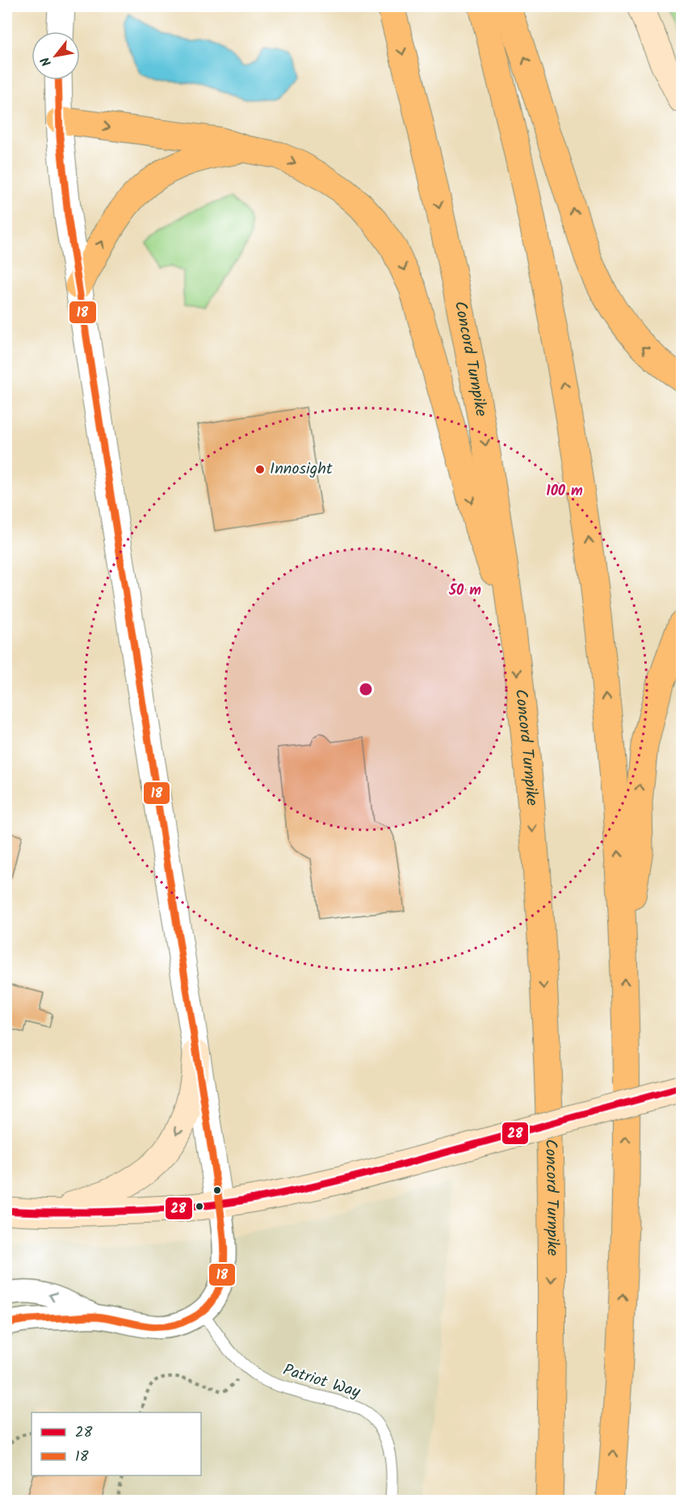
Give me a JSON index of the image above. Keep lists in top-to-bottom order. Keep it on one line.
{"streets":{"highway":["Concord Turnpike"],"lane":["Patriot Way"]},"places":["Innosight"],"lines":["transit line 18","transit line 28"],"legend":["28","18"],"north":"bottom left","rings":["100 m","50 m"]}
